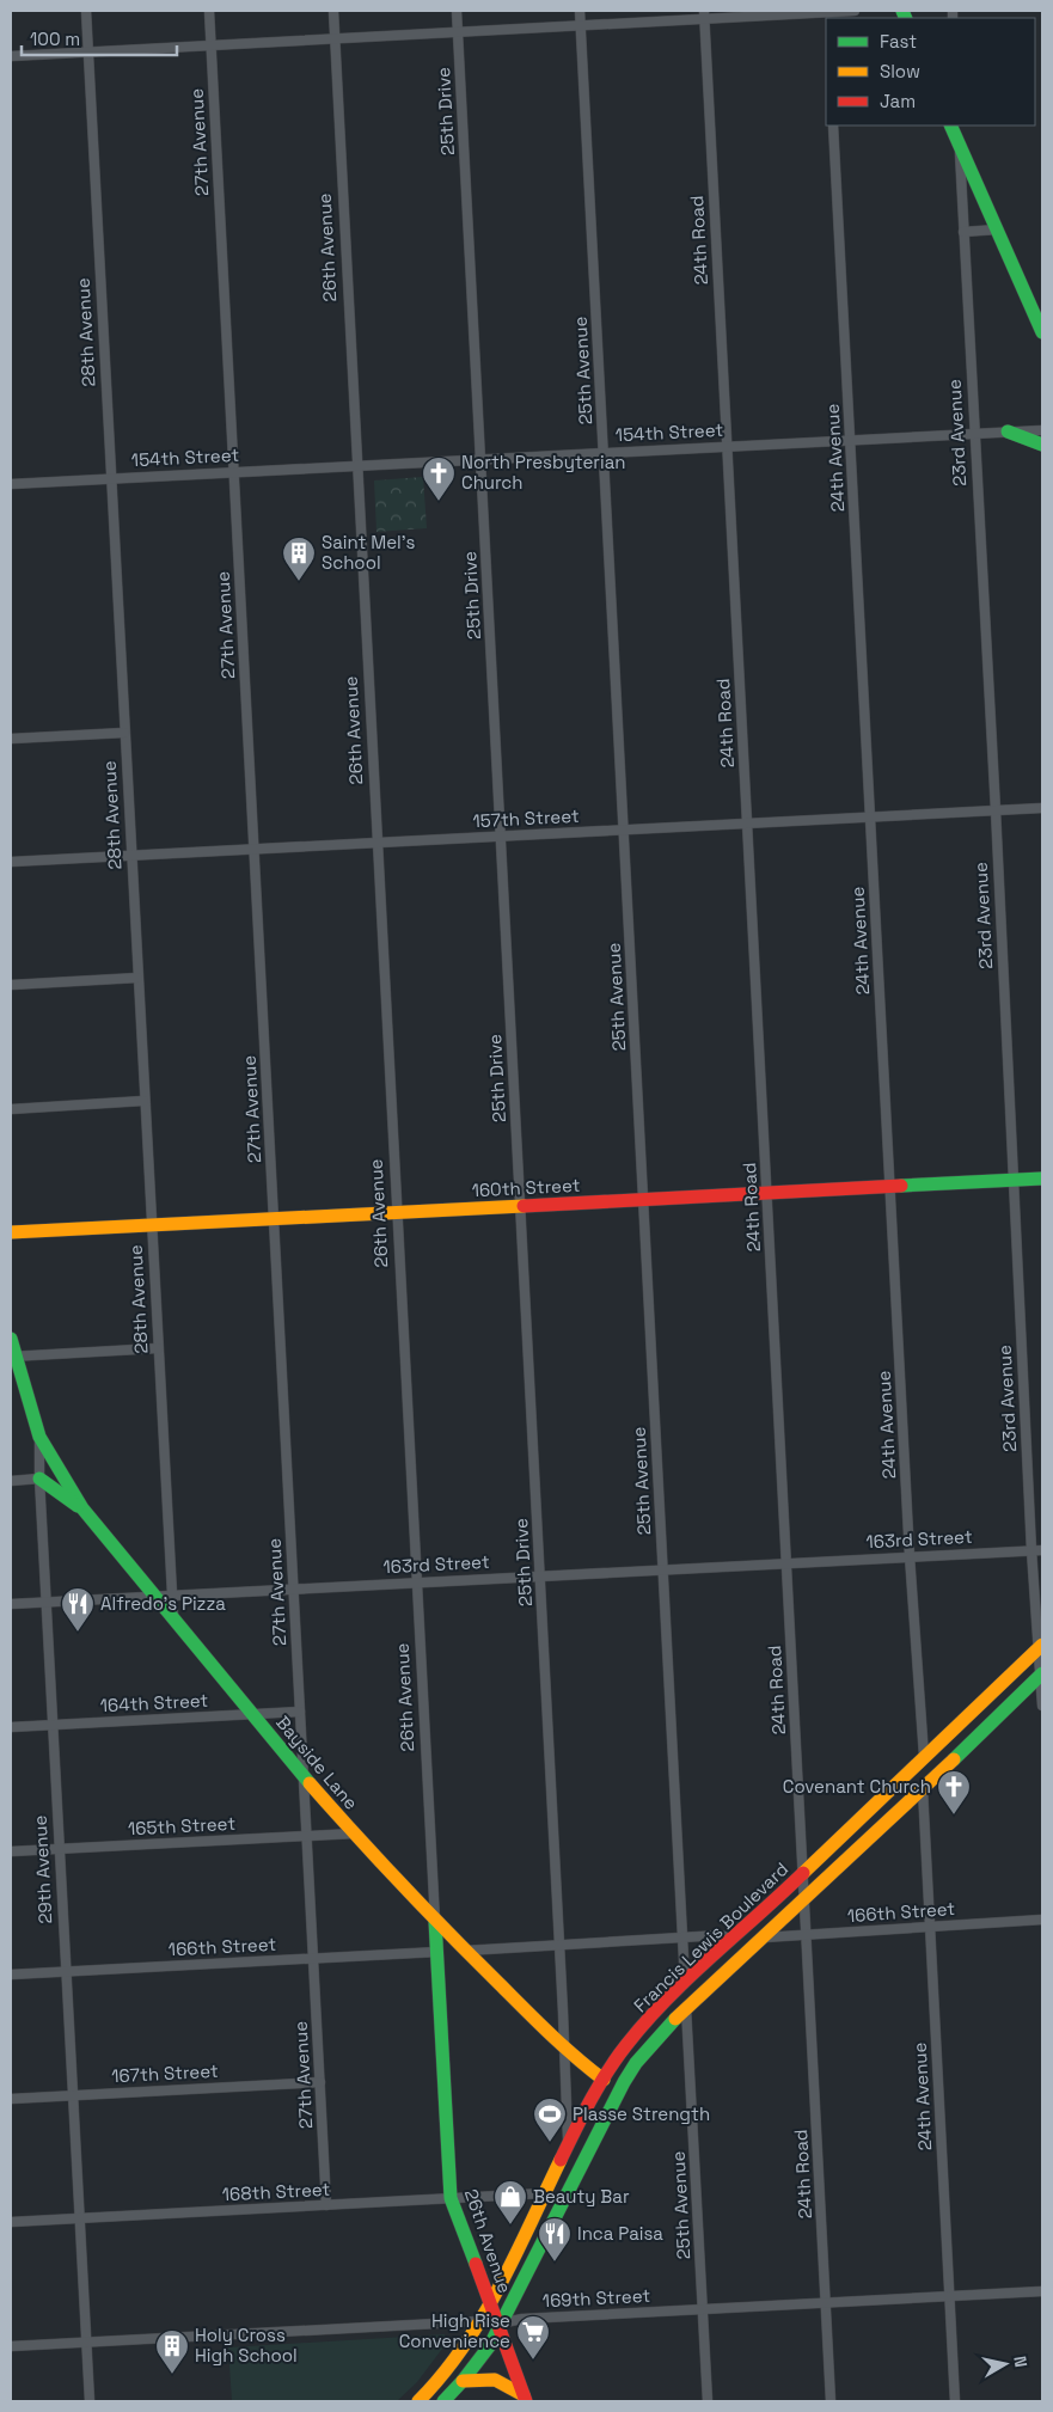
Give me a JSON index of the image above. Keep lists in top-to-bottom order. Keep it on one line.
{"streets":{"street":["25th Drive","27th Avenue","24th Road","26th Avenue","28th Avenue","25th Avenue","154th Street","23rd Avenue","24th Avenue","157th Street","160th Street","163rd Street","164th Street","Bayside Lane","165th Street","29th Avenue","166th Street","Francis Lewis Boulevard","167th Street","168th Street","169th Street"]},"crossings":[["25th Drive","154th Street"],["25th Drive","157th Street"],["25th Drive","160th Street"],["25th Drive","163rd Street"],["25th Drive","Bayside Lane"],["25th Drive","Francis Lewis Boulevard"],["27th Avenue","154th Street"],["27th Avenue","157th Street"],["27th Avenue","160th Street"],["27th Avenue","163rd Street"],["27th Avenue","164th Street"],["27th Avenue","Bayside Lane"],["27th Avenue","165th Street"],["27th Avenue","166th Street"],["27th Avenue","167th Street"],["27th Avenue","168th Street"],["24th Road","154th Street"],["24th Road","157th Street"],["24th Road","160th Street"],["24th Road","163rd Street"],["24th Road","166th Street"],["24th Road","Francis Lewis Boulevard"],["24th Road","169th Street"],["26th Avenue","154th Street"],["26th Avenue","157th Street"],["26th Avenue","160th Street"],["26th Avenue","163rd Street"],["26th Avenue","Bayside Lane"],["26th Avenue","166th Street"],["26th Avenue","Francis Lewis Boulevard"],["26th Avenue","168th Street"],["26th Avenue","169th Street"],["28th Avenue","154th Street"],["28th Avenue","157th Street"],["28th Avenue","160th Street"],["28th Avenue","163rd Street"],["28th Avenue","Bayside Lane"],["25th Avenue","154th Street"],["25th Avenue","157th Street"],["25th Avenue","160th Street"],["25th Avenue","163rd Street"],["25th Avenue","Francis Lewis Boulevard"],["25th Avenue","169th Street"],["154th Street","23rd Avenue"],["154th Street","24th Avenue"],["23rd Avenue","157th Street"],["23rd Avenue","160th Street"],["23rd Avenue","163rd Street"],["23rd Avenue","Francis Lewis Boulevard"],["24th Avenue","157th Street"],["24th Avenue","160th Street"],["24th Avenue","163rd Street"],["24th Avenue","166th Street"],["24th Avenue","Francis Lewis Boulevard"],["24th Avenue","169th Street"],["163rd Street","Bayside Lane"],["163rd Street","29th Avenue"],["164th Street","Bayside Lane"],["164th Street","29th Avenue"],["Bayside Lane","165th Street"],["Bayside Lane","29th Avenue"],["Bayside Lane","Francis Lewis Boulevard"],["165th Street","29th Avenue"],["29th Avenue","166th Street"],["29th Avenue","167th Street"],["29th Avenue","168th Street"],["29th Avenue","169th Street"],["166th Street","Francis Lewis Boulevard"],["Francis Lewis Boulevard","168th Street"],["Francis Lewis Boulevard","169th Street"]],"places":{"church":["North Presbyterian Church","Covenant Church"],"building":["Saint Mel's School","Holy Cross High School"],"restaurant":["Alfredo's Pizza","Inca Paisa"],"sports":["Plasse Strength"],"shop":["Beauty Bar"],"supermarket":["High Rise Convenience"]},"legend":["Fast","Slow","Jam"],"scale_bar":"100 m","north":"right"}
